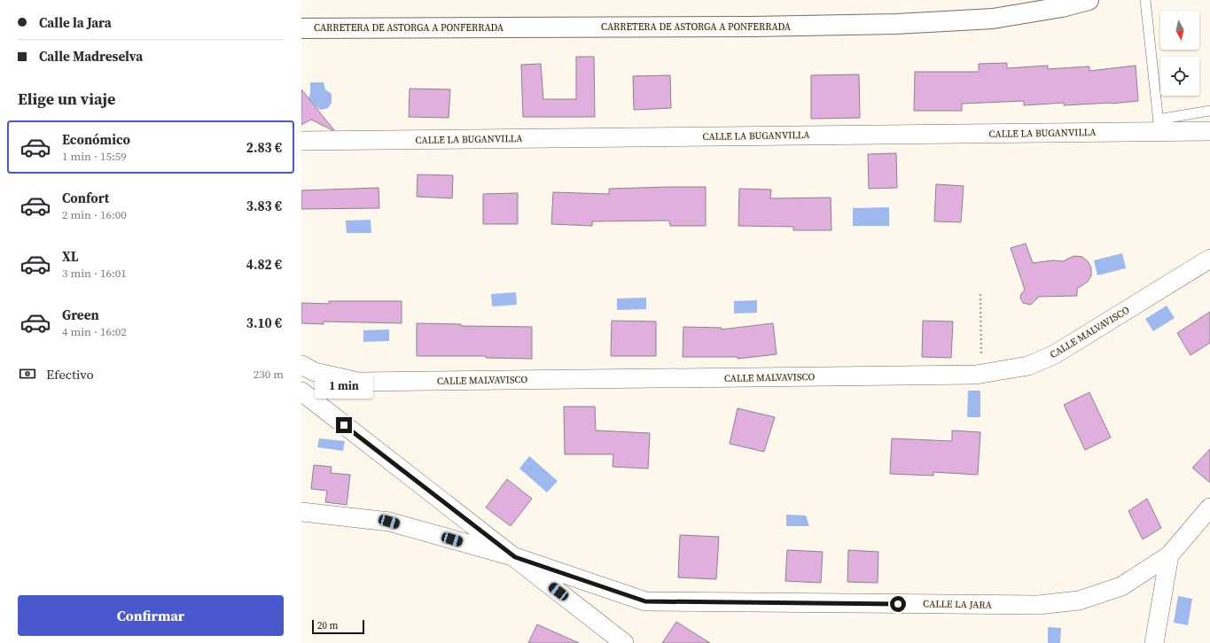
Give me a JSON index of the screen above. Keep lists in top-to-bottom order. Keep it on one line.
{"streets":{"main road":["CARRETERA DE ASTORGA A PONFERRADA"],"street":["CALLE LA BUGANVILLA","CALLE MALVAVISCO","CALLE LA JARA"]},"scale_bar":"20 m","north":"bottom","page":{"banner":["Calle la Jara","Calle Madreselva"],"heading":"Elige un viaje","list":[{"name":"Económico","note":"1 min · 15:59","value":"2.83 €"},{"name":"Confort","note":"2 min · 16:00","value":"3.83 €"},{"name":"XL","note":"3 min · 16:01","value":"4.82 €"},{"name":"Green","note":"4 min · 16:02","value":"3.10 €"}],"pay":["Efectivo","230 m"],"bubble":"1 min","buttons":"Confirmar","scale":"20 m"}}
